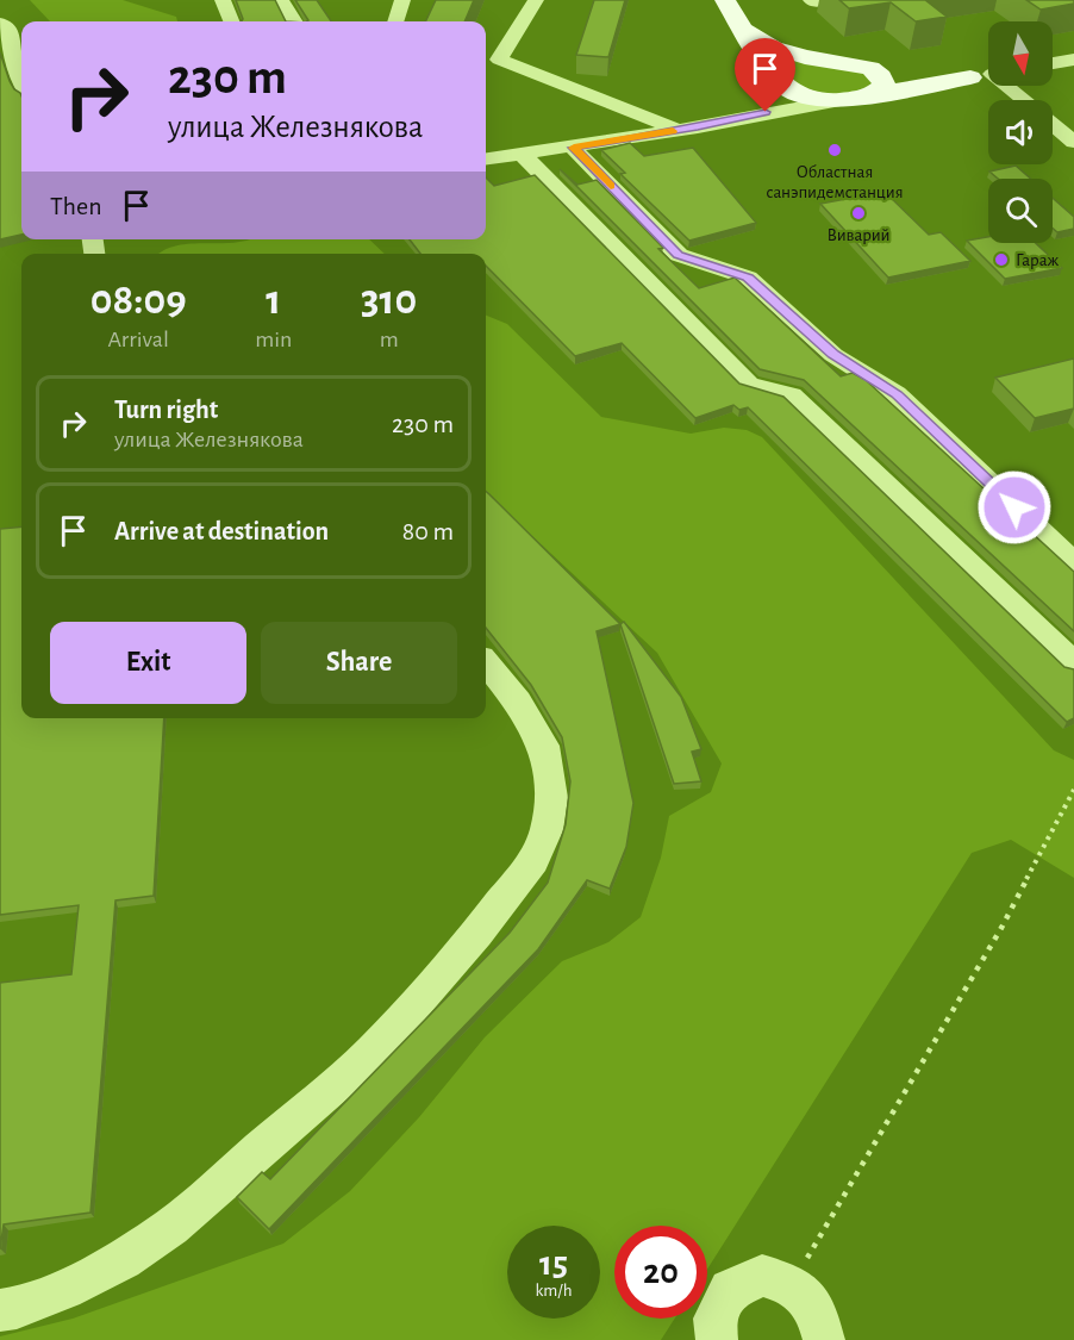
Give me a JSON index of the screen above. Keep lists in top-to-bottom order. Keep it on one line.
{"places":["Областная санэпидемстанция","Виварий","Гараж"],"north":"bottom","page":{"turn":["230 m","улица Железнякова"],"then":"Then","eta":["08:09","Arrival","1","min","310","m"],"list":[{"name":"Turn right","note":"улица Железнякова","value":"230 m"},{"name":"Arrive at destination","value":"80 m"}],"buttons":["Exit","Share"],"speed":"15 km/h","limit":"20"}}
